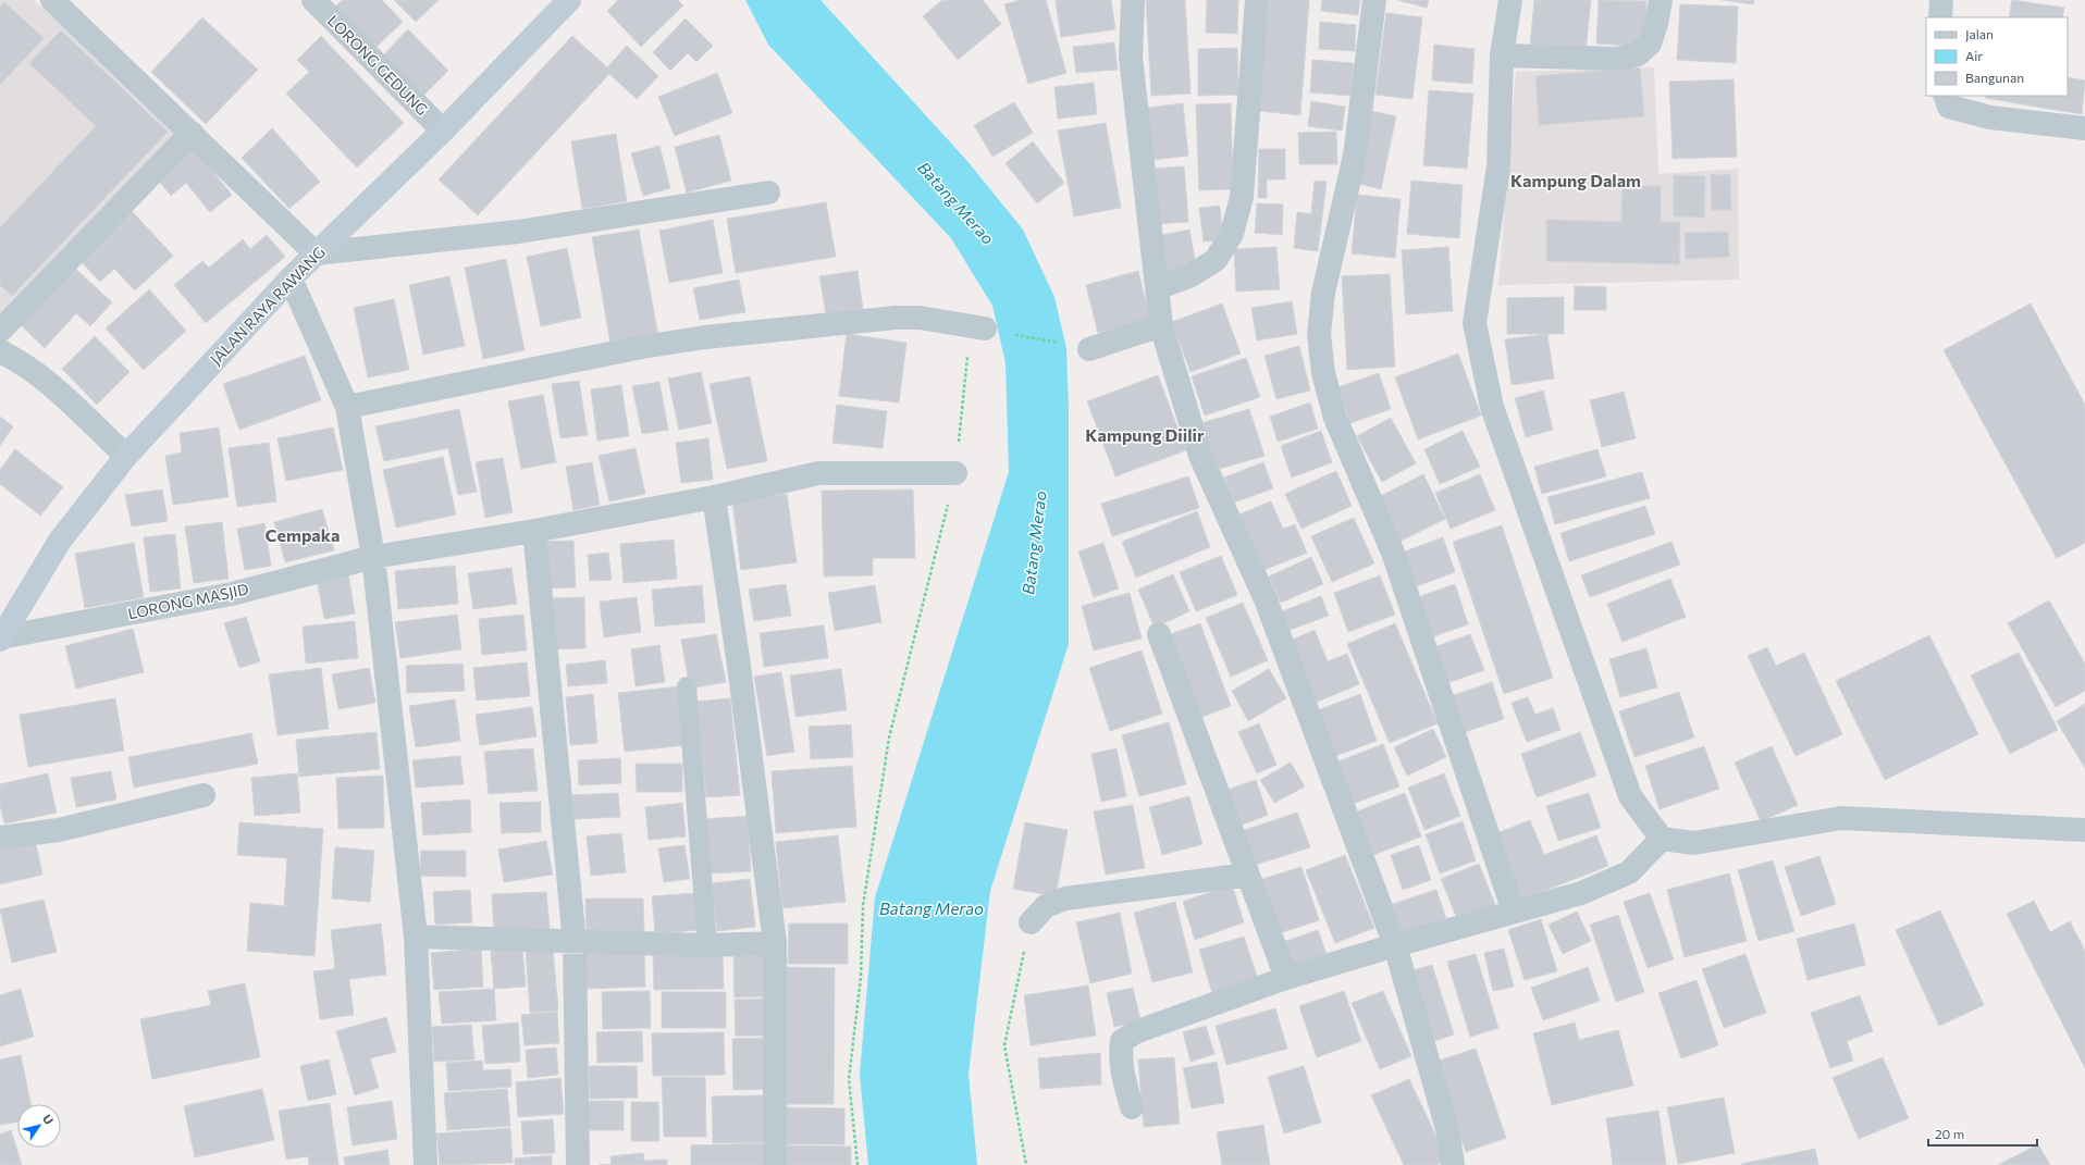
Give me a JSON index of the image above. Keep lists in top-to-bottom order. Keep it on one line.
{"streets":{"main road":["JALAN RAYA RAWANG"],"street":["LORONG GEDUNG","LORONG MASJID"]},"crossings":[["LORONG GEDUNG","JALAN RAYA RAWANG"],["JALAN RAYA RAWANG","LORONG MASJID"]],"districts":["Kampung Dalam","Kampung Diilir","Cempaka"],"water":["Batang Merao"],"legend":["Jalan","Air","Bangunan"],"scale_bar":"20 m","north":"top right"}
